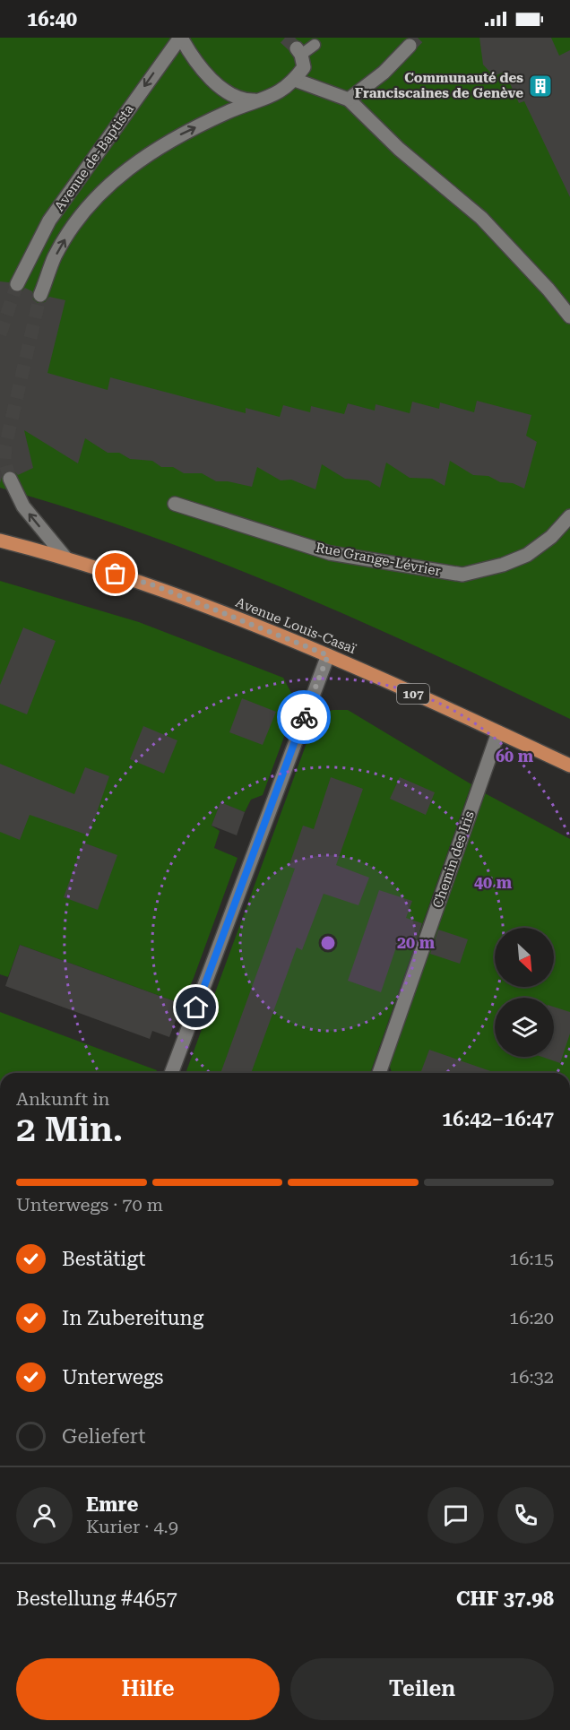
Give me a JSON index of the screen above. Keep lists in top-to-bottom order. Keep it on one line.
{"streets":{"main road":["Avenue Louis-Casaï","107"],"street":["Avenue de-Baptista","Rue Grange-Lévrier","Chemin des Iris"]},"crossings":[["Avenue Louis-Casaï","Chemin des Iris"]],"places":{"building":["Communauté des Franciscaines de Genève"]},"north":"bottom right","page":{"status":"16:40","heading":["2 Min.","Ankunft in","16:42–16:47"],"panel":["Emre","Kurier · 4.9","Bestellung #4657","CHF 37.98"],"bar":"Unterwegs · 70 m","list":[["Bestätigt","16:15"],["In Zubereitung","16:20"],["Unterwegs","16:32"],"Geliefert"],"buttons":["Hilfe","Teilen"]},"rings":["60 m","40 m","20 m"]}
